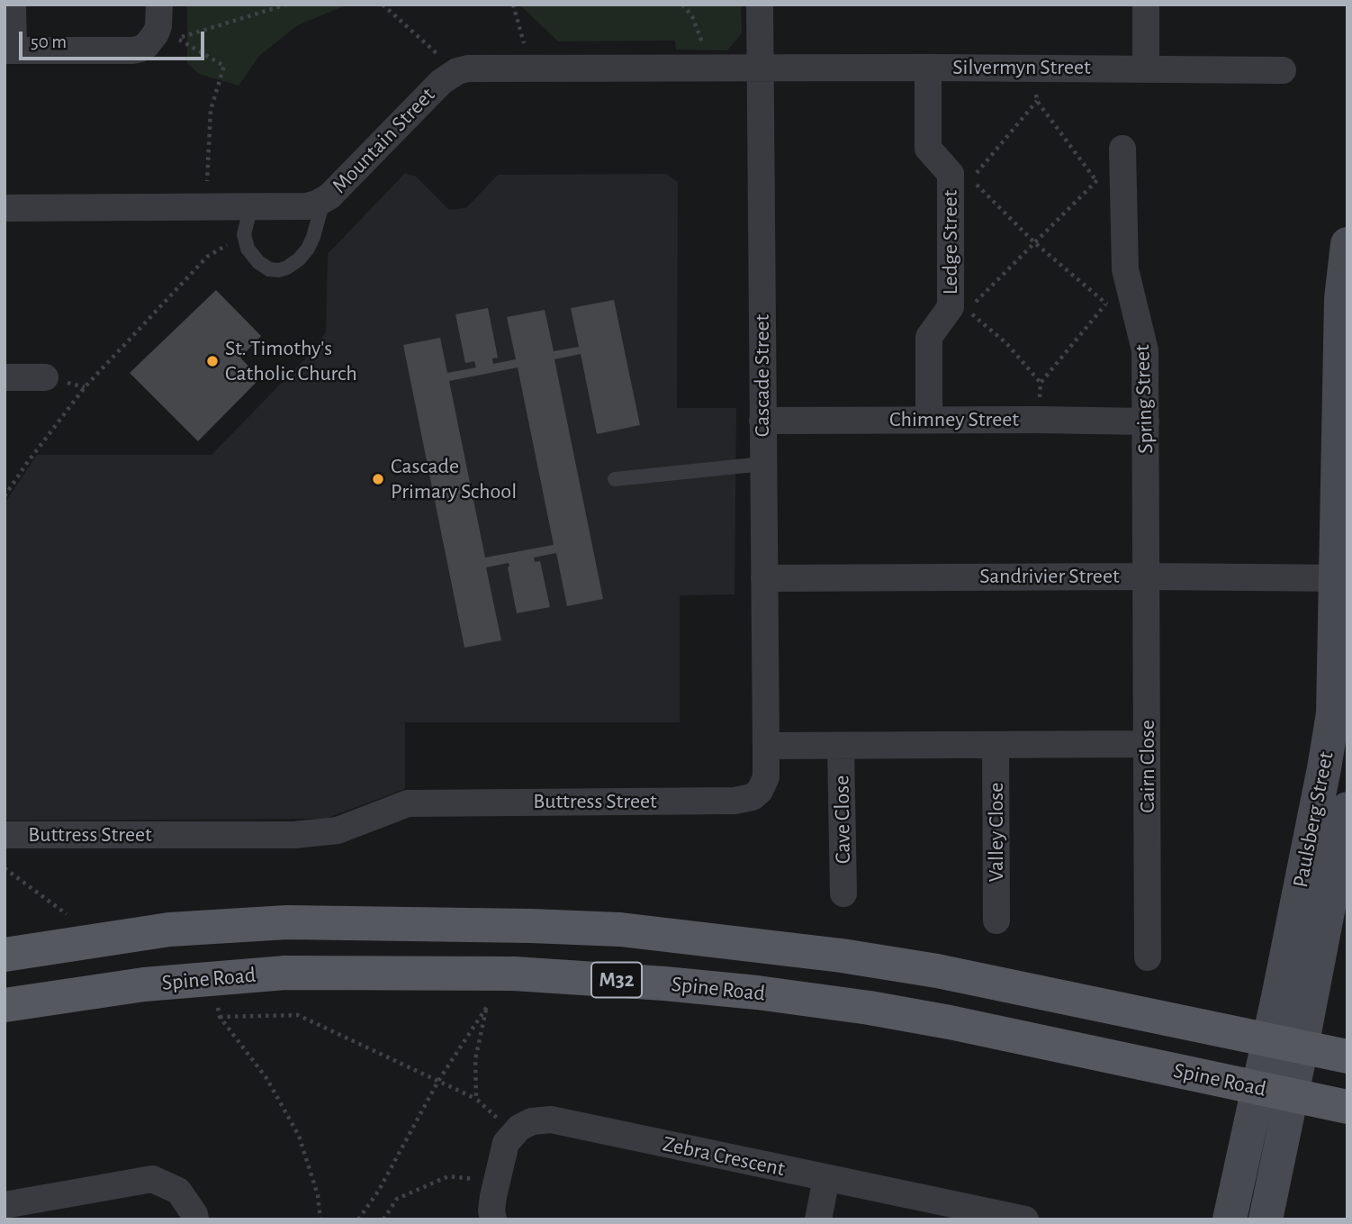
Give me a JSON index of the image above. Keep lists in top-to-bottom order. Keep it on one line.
{"streets":{"main road":["Spine Road","M32"],"street":["Silvermyn Street","Mountain Street","Ledge Street","Cascade Street","Spring Street","Chimney Street","Sandrivier Street","Cairn Close","Buttress Street","Cave Close","Paulsberg Street","Valley Close","Zebra Crescent"]},"crossings":[["Silvermyn Street","Mountain Street"],["Silvermyn Street","Ledge Street"],["Silvermyn Street","Cascade Street"],["Mountain Street","Cascade Street"],["Ledge Street","Chimney Street"],["Cascade Street","Chimney Street"],["Cascade Street","Sandrivier Street"],["Cascade Street","Buttress Street"],["Spring Street","Chimney Street"],["Spring Street","Sandrivier Street"],["Spring Street","Cairn Close"],["Sandrivier Street","Cairn Close"],["Sandrivier Street","Paulsberg Street"],["Paulsberg Street","Spine Road"],["Paulsberg Street","M32"]],"places":["St. Timothy's Catholic Church","Cascade Primary School"],"scale_bar":"50 m"}
